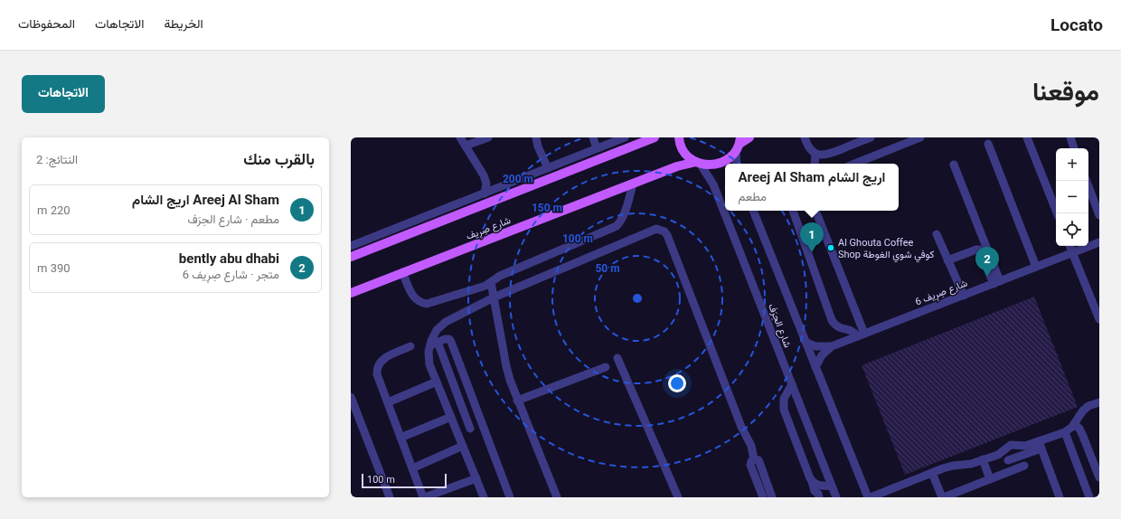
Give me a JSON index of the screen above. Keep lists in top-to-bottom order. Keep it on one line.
{"streets":{"main road":["شارع صِرِيف"],"street":["شارع صِرِيف 6","شارع الحِرَف"]},"crossings":[["شارع صِرِيف","شارع الحِرَف"],["شارع صِرِيف 6","شارع الحِرَف"]],"places":["Al Ghouta Coffee Shop كوفي شوي الغوطة"],"scale_bar":"100 m","page":{"header":"Locato","nav":["الخريطة","الاتجاهات","المحفوظات"],"title":"موقعنا","buttons":"الاتجاهات","heading":["بالقرب منك","النتائج: 2"],"map_buttons":["+","−"],"popup":["Areej Al Sham اريج الشام","مطعم"],"list":[{"mark":"1","name":"Areej Al Sham اريج الشام","note":"مطعم · شارع الحِرَف","value":"220 m"},{"mark":"2","name":"bently abu dhabi","note":"متجر · شارع صِرِيف 6","value":"390 m"}],"pins":["1","2"],"scale":"100 m"},"rings":["200 m","150 m","100 m","50 m"]}
